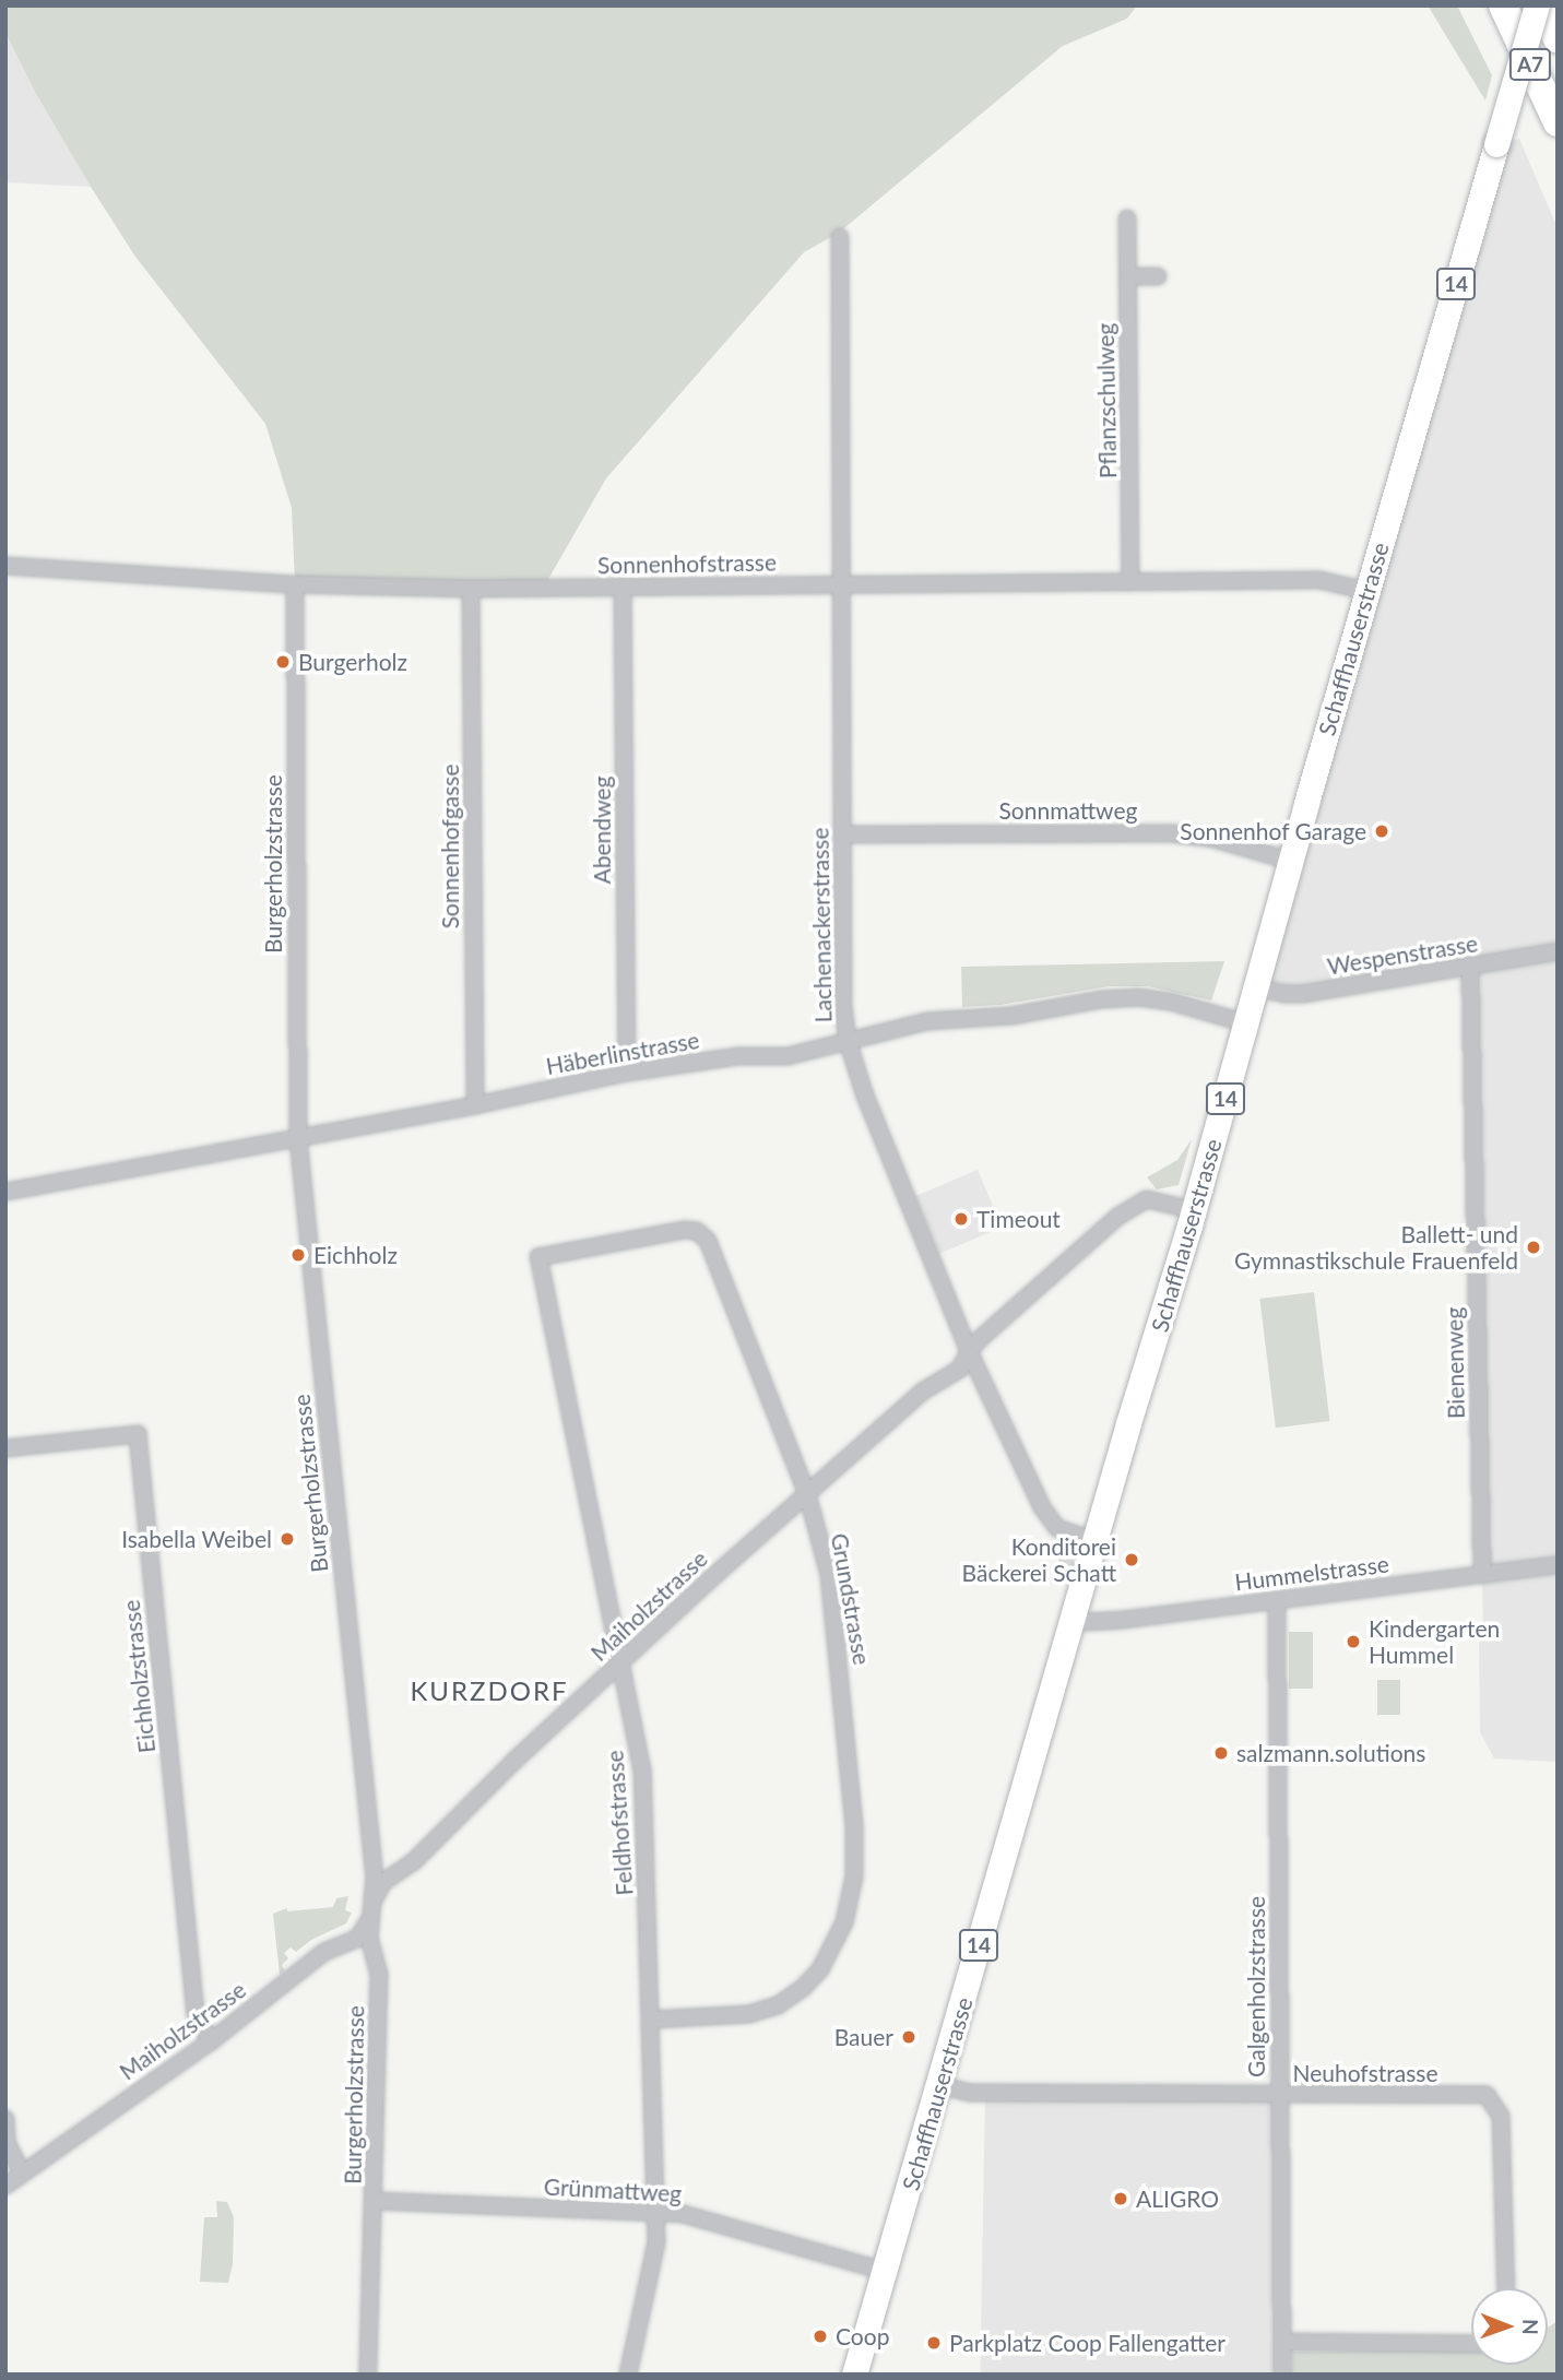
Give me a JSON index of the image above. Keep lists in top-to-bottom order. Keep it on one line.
{"streets":{"highway":["A7"],"main road":["14","Schaffhauserstrasse"],"street":["Pflanzschulweg","Sonnenhofstrasse","Sonnmattweg","Abendweg","Sonnenhofgasse","Burgerholzstrasse","Lachenackerstrasse","Wespenstrasse","Häberlinstrasse","Bienenweg","Hummelstrasse","Grundstrasse","Maiholzstrasse","Eichholzstrasse","Feldhofstrasse","Galgenholzstrasse","Neuhofstrasse","Grünmattweg"]},"crossings":[["A7","Schaffhauserstrasse"],["Pflanzschulweg","Sonnenhofstrasse"],["Sonnenhofstrasse","Schaffhauserstrasse"],["Sonnenhofstrasse","Abendweg"],["Sonnenhofstrasse","Sonnenhofgasse"],["Sonnenhofstrasse","Burgerholzstrasse"],["Sonnenhofstrasse","Lachenackerstrasse"],["Schaffhauserstrasse","Sonnmattweg"],["Schaffhauserstrasse","Lachenackerstrasse"],["Schaffhauserstrasse","Wespenstrasse"],["Schaffhauserstrasse","Häberlinstrasse"],["Schaffhauserstrasse","Hummelstrasse"],["Schaffhauserstrasse","Maiholzstrasse"],["Schaffhauserstrasse","Neuhofstrasse"],["Schaffhauserstrasse","Grünmattweg"],["Sonnmattweg","Lachenackerstrasse"],["Abendweg","Häberlinstrasse"],["Sonnenhofgasse","Häberlinstrasse"],["Burgerholzstrasse","Häberlinstrasse"],["Burgerholzstrasse","Maiholzstrasse"],["Burgerholzstrasse","Grünmattweg"],["Lachenackerstrasse","Häberlinstrasse"],["Lachenackerstrasse","Maiholzstrasse"],["Wespenstrasse","Bienenweg"],["Bienenweg","Hummelstrasse"],["Hummelstrasse","Galgenholzstrasse"],["Grundstrasse","Maiholzstrasse"],["Grundstrasse","Feldhofstrasse"],["Maiholzstrasse","Eichholzstrasse"],["Maiholzstrasse","Feldhofstrasse"],["Feldhofstrasse","Grünmattweg"],["Galgenholzstrasse","Neuhofstrasse"]],"districts":["KURZDORF"],"places":["Burgerholz","Sonnenhof Garage","Timeout","Ballett- und Gymnastikschule Frauenfeld","Eichholz","Isabella Weibel","Konditorei Bäckerei Schatt","Kindergarten Hummel","salzmann.solutions","Bauer","ALIGRO","Coop","Parkplatz Coop Fallengatter"],"north":"right"}
